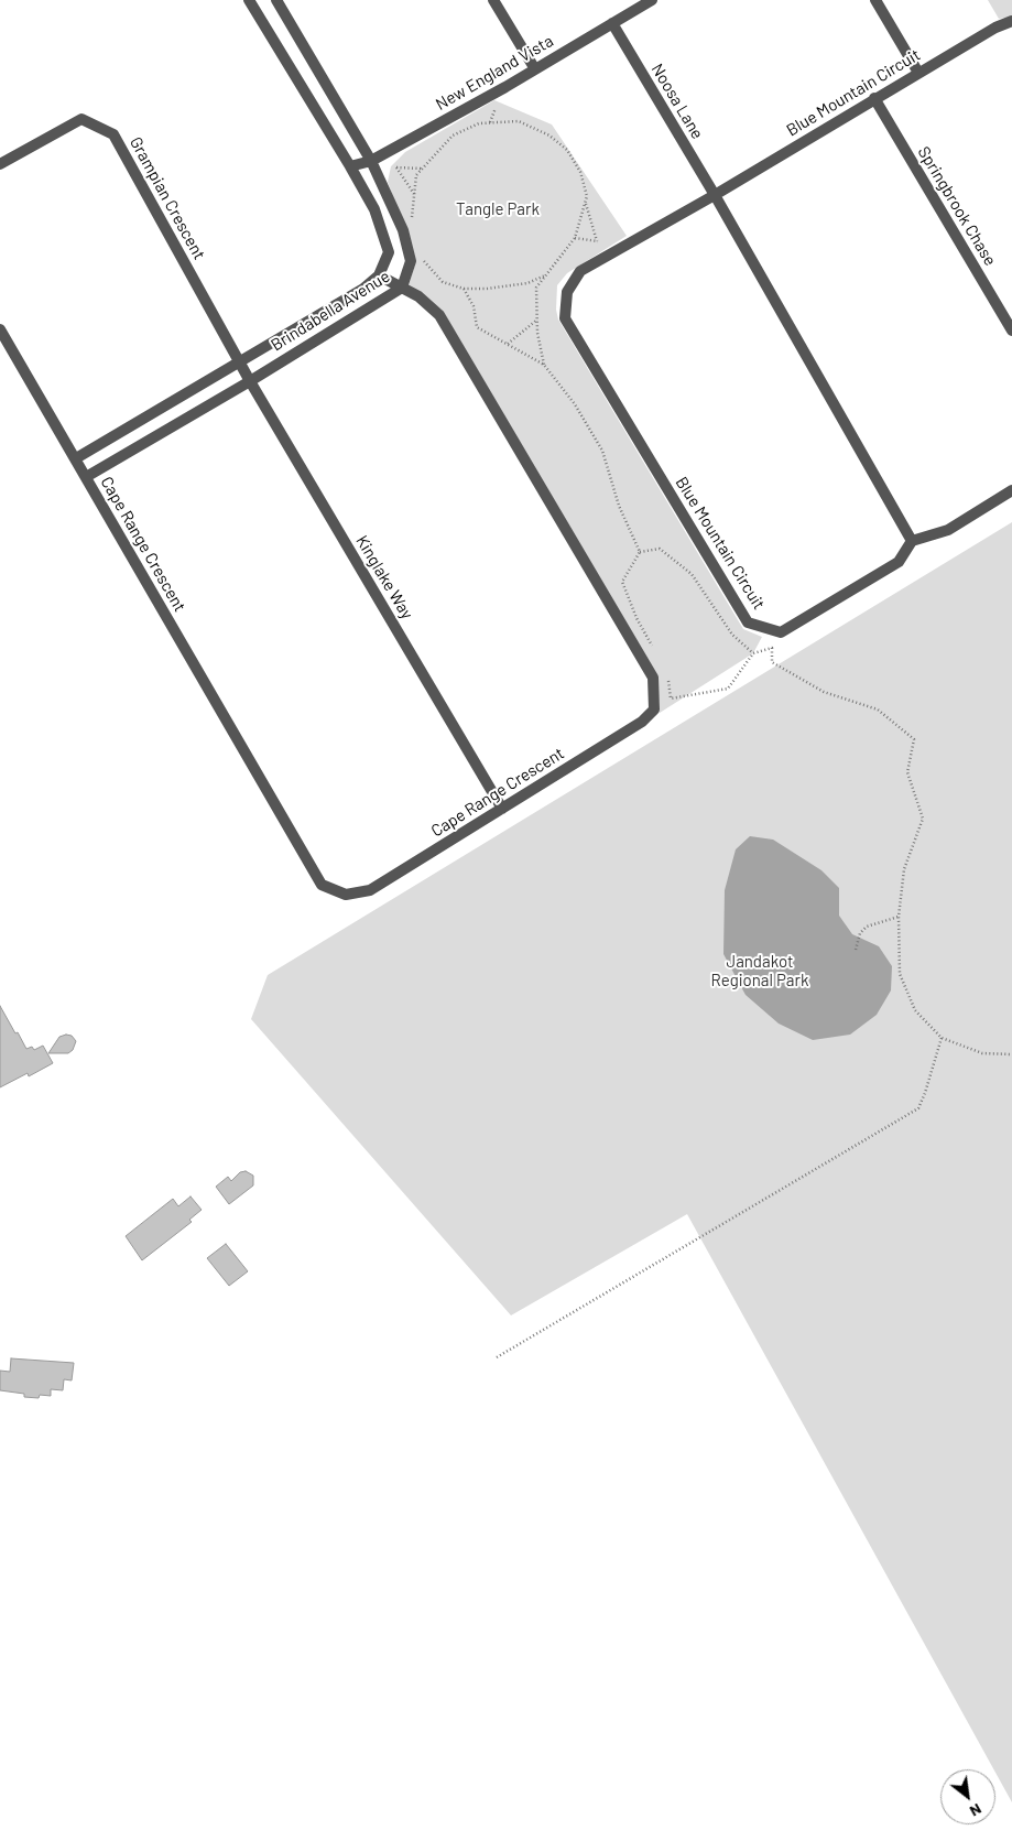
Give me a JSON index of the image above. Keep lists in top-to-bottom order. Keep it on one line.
{"streets":{"street":["New England Vista","Blue Mountain Circuit","Noosa Lane","Grampian Crescent","Springbrook Chase","Brindabella Avenue","Cape Range Crescent","Kinglake Way"]},"crossings":[["New England Vista","Noosa Lane"],["New England Vista","Brindabella Avenue"],["Blue Mountain Circuit","Noosa Lane"],["Blue Mountain Circuit","Springbrook Chase"],["Grampian Crescent","Brindabella Avenue"],["Grampian Crescent","Kinglake Way"],["Brindabella Avenue","Cape Range Crescent"],["Brindabella Avenue","Kinglake Way"],["Cape Range Crescent","Kinglake Way"]],"parks":["Tangle Park","Jandakot Regional Park"],"north":"bottom right"}
